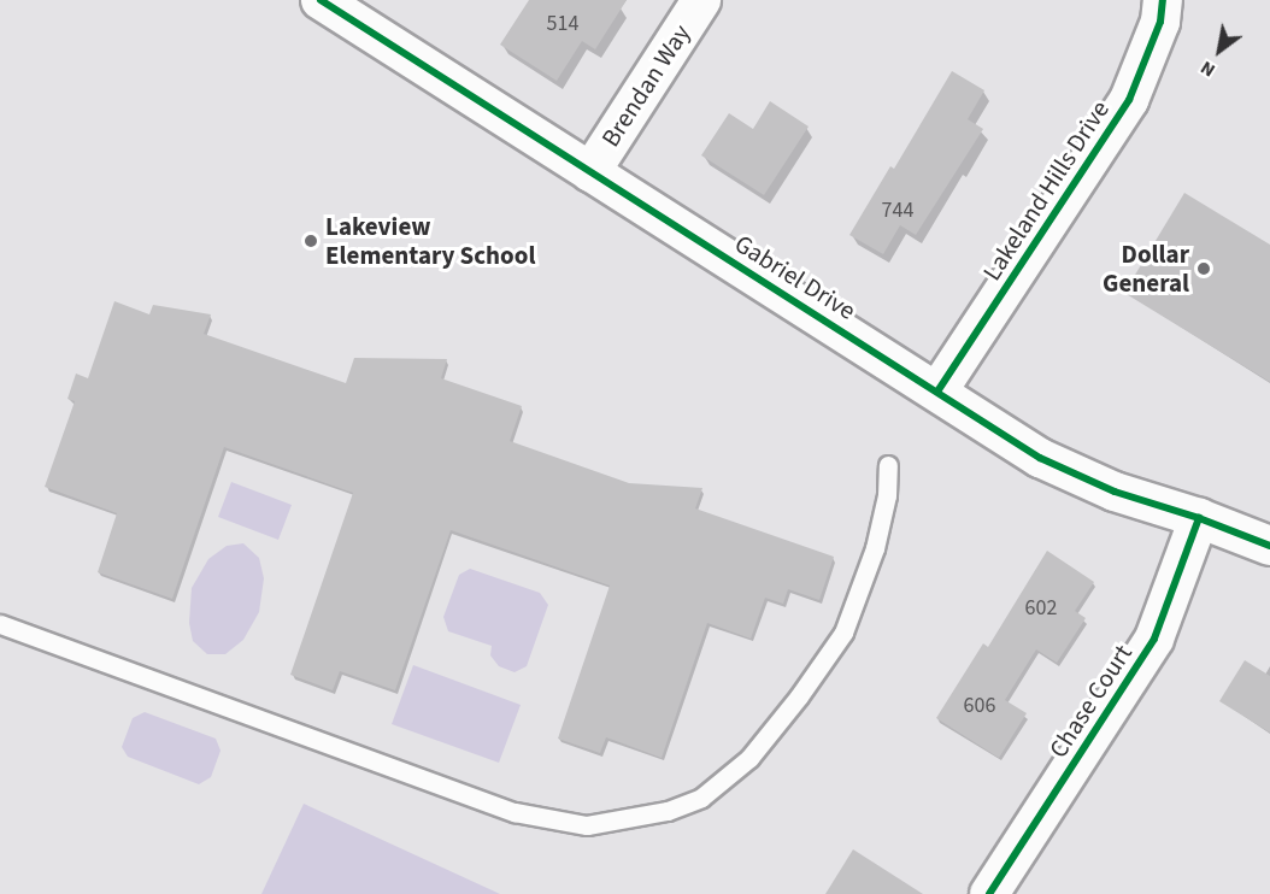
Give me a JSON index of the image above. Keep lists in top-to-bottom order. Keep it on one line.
{"streets":{"street":["Brendan Way","Lakeland Hills Drive","Gabriel Drive","Chase Court"]},"crossings":[["Brendan Way","Gabriel Drive"],["Lakeland Hills Drive","Gabriel Drive"],["Gabriel Drive","Chase Court"]],"places":["Lakeview Elementary School","Dollar General"],"house_numbers":["514","744","602","606"],"north":"bottom left"}
